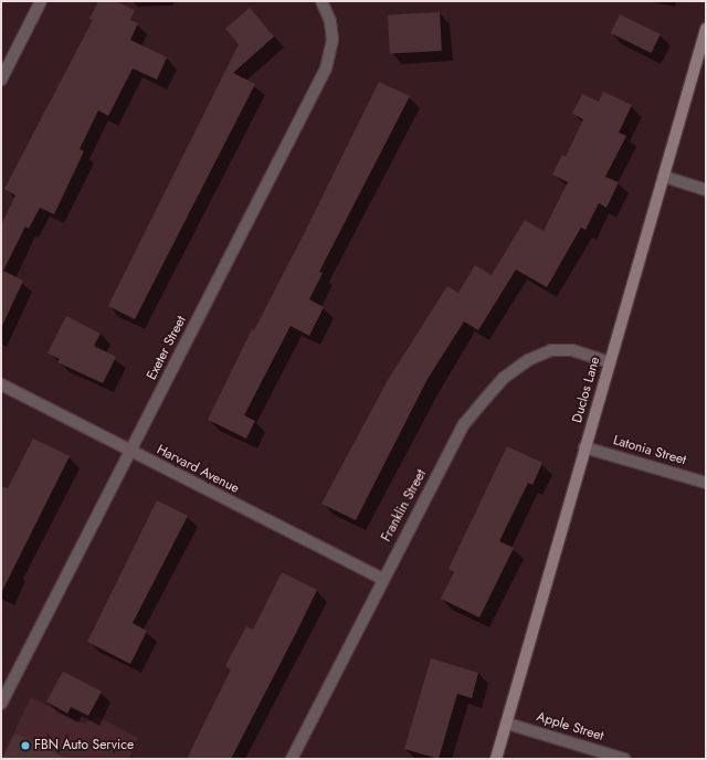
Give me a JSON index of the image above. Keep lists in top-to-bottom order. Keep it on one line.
{"streets":{"street":["Exeter Street","Duclos Lane","Latonia Street","Harvard Avenue","Franklin Street","Apple Street"]},"crossings":[["Exeter Street","Harvard Avenue"],["Duclos Lane","Latonia Street"],["Duclos Lane","Franklin Street"],["Duclos Lane","Apple Street"],["Harvard Avenue","Franklin Street"]],"places":["FBN Auto Service"]}
